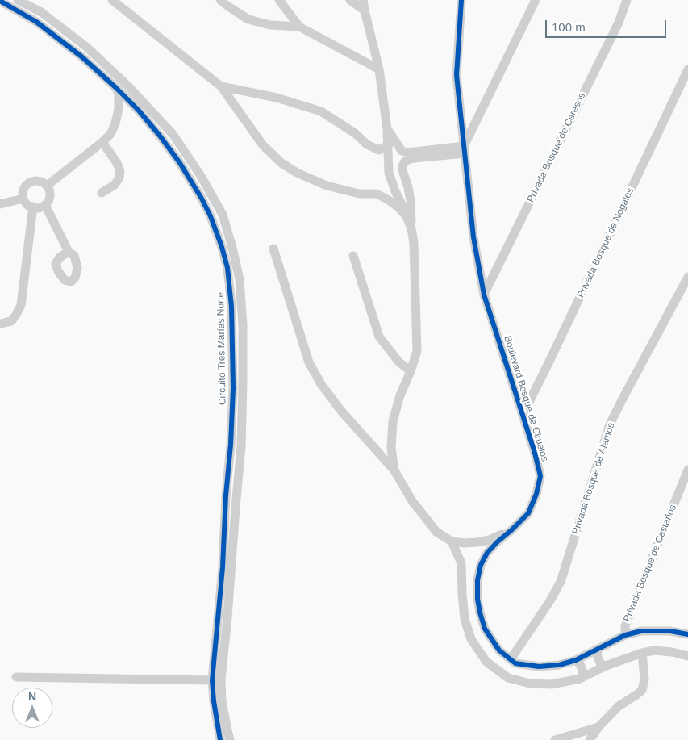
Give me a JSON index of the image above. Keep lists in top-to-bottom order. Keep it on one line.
{"streets":{"street":["Privada Bosque de Ceresos","Privada Bosque de Nogales","Circuito Tres Marías Norte","Boulevard Bosque de Ciruelos","Privada Bosque de Álamos","Privada Bosque de Castaños"]},"crossings":[["Privada Bosque de Ceresos","Boulevard Bosque de Ciruelos"],["Privada Bosque de Nogales","Boulevard Bosque de Ciruelos"],["Boulevard Bosque de Ciruelos","Privada Bosque de Álamos"],["Boulevard Bosque de Ciruelos","Privada Bosque de Castaños"]],"scale_bar":"100 m","north":"top"}
